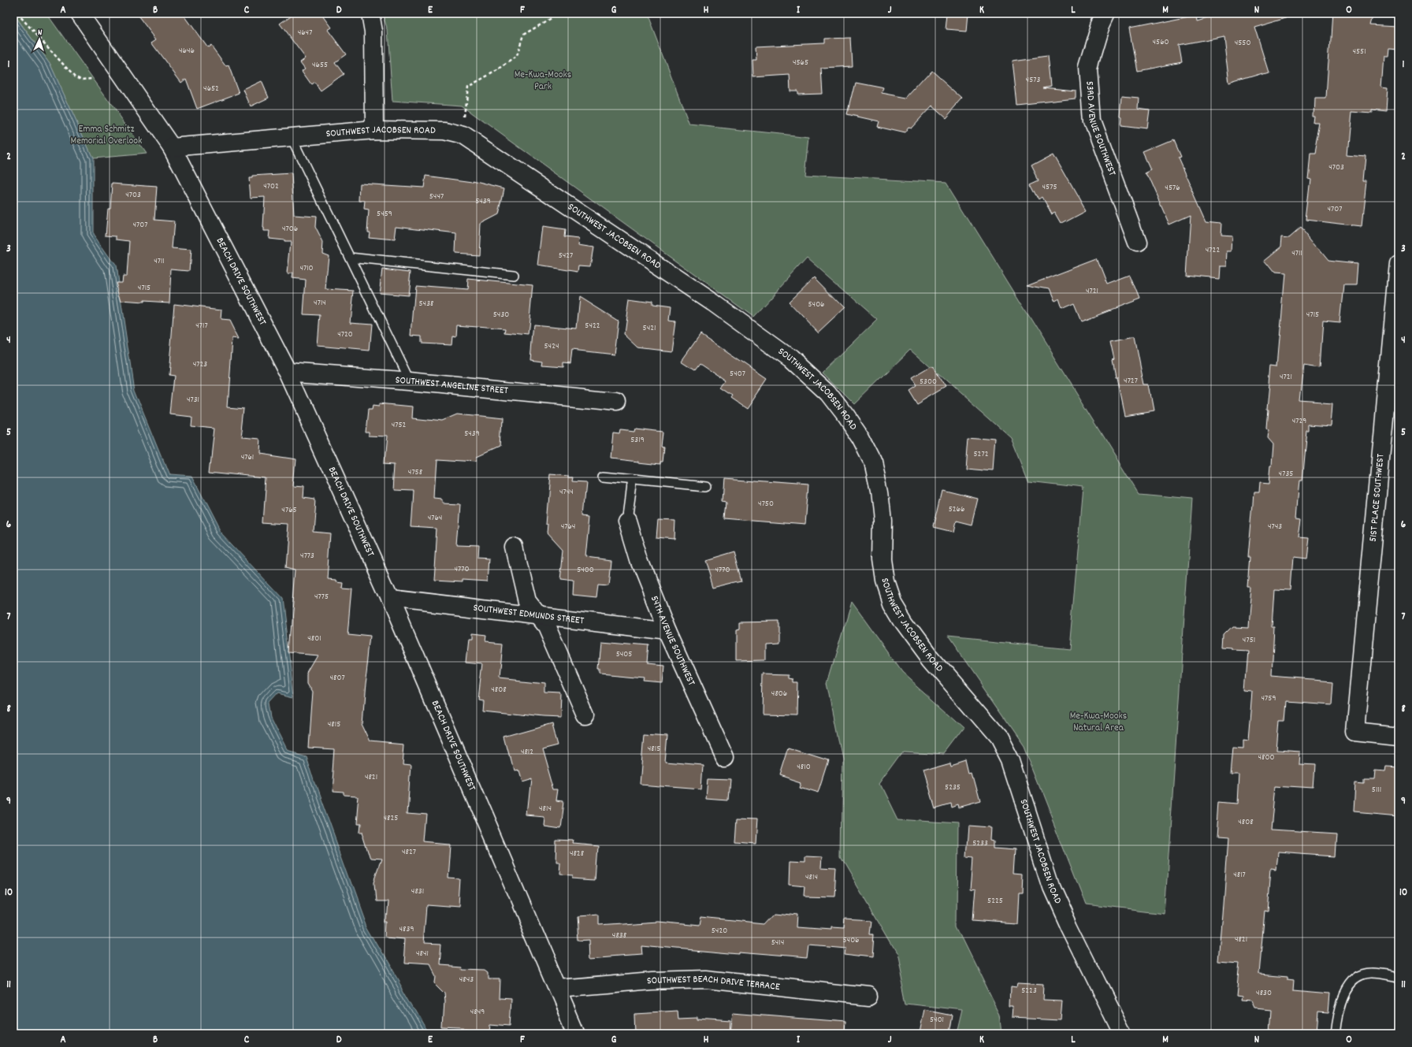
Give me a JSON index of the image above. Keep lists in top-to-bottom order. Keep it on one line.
{"streets":{"street":["53RD AVENUE SOUTHWEST","SOUTHWEST JACOBSEN ROAD","BEACH DRIVE SOUTHWEST","SOUTHWEST ANGELINE STREET","51ST PLACE SOUTHWEST","SOUTHWEST EDMUNDS STREET","54TH AVENUE SOUTHWEST","SOUTHWEST BEACH DRIVE TERRACE"]},"crossings":[["SOUTHWEST JACOBSEN ROAD","BEACH DRIVE SOUTHWEST"],["BEACH DRIVE SOUTHWEST","SOUTHWEST ANGELINE STREET"],["BEACH DRIVE SOUTHWEST","SOUTHWEST EDMUNDS STREET"],["BEACH DRIVE SOUTHWEST","SOUTHWEST BEACH DRIVE TERRACE"],["SOUTHWEST EDMUNDS STREET","54TH AVENUE SOUTHWEST"]],"parks":["Me-Kwa-Mooks Park","Emma Schmitz Memorial Overlook","Me-Kwa-Mooks Natural Area"],"house_numbers":["4647","4560","4550","4646","4551","4565","4655","4573","4652","4703","4702","4575","4576","4703","5447","5439","4707","5459","4707","4706","4722","4711","5427","4711","4710","4715","4721","4714","5438","5406","5430","4715","4717","5422","5421","4720","5424","4723","5407","4721","4727","5300","4731","4729","4752","5439","5319","5272","4761","4758","4735","4744","4750","5266","4765","4764","4764","4743","4773","4770","5400","4770","4775","4801","4751","5405","4807","4808","4806","4759","4815","4815","4812","4800","4810","4821","5235","5111","4814","4825","4808","5233","4827","4828","4817","4814","4831","5225","4839","5420","4838","4821","5406","5414","4841","4843","5223","4830","4849","5401"],"north":"top","grid":{"columns":["A","B","C","D","E","F","G","H","I","J","K","L","M","N","O"],"rows":["1","2","3","4","5","6","7","8","9","10","11"]}}
